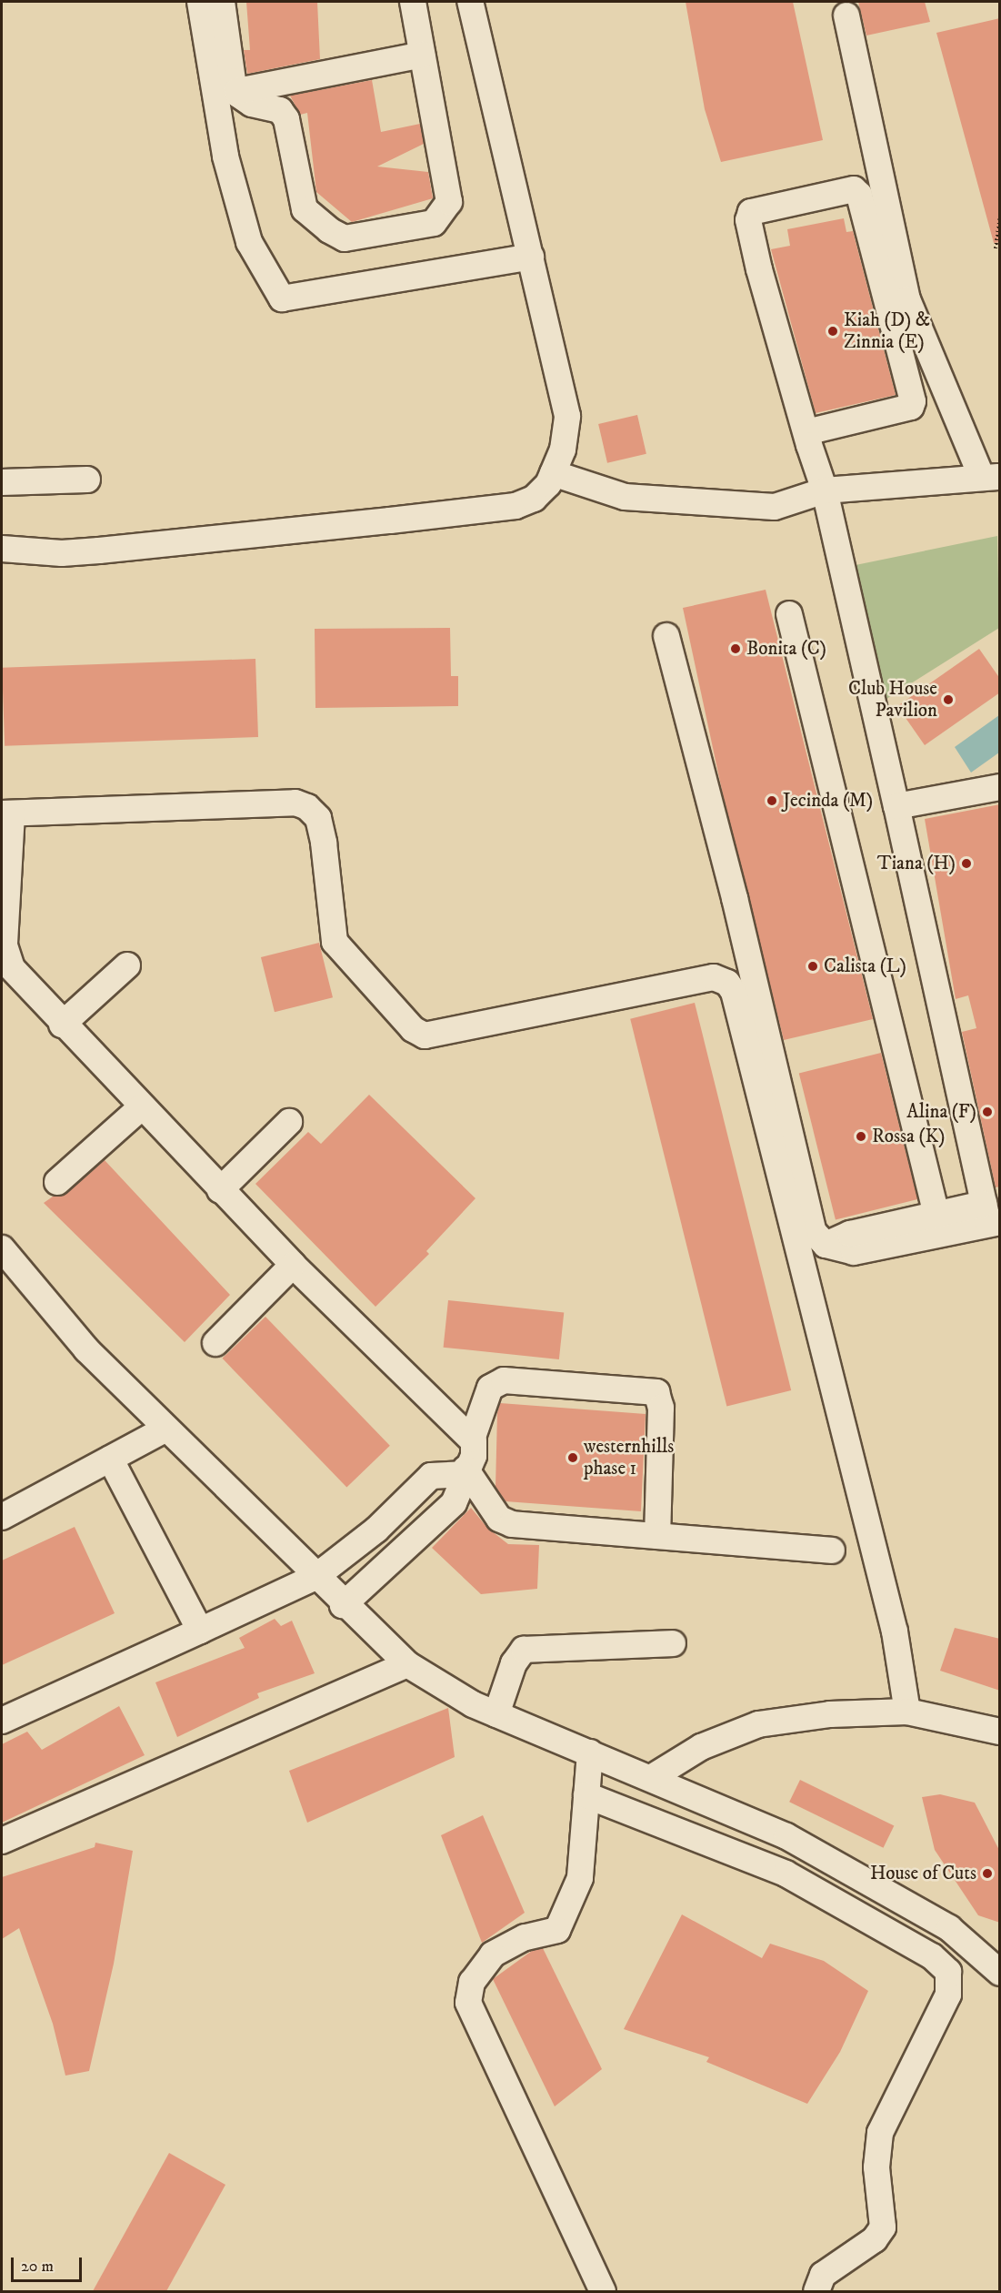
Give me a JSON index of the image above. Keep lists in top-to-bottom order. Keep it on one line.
{"places":["Kiah (D) & Zinnia (E)","Bonita (C)","Club House Pavilion","Jecinda (M)","Tiana (H)","Calista (L)","Alina (F)","Rossa (K)","westernhills phase 1","House of Cuts"],"scale_bar":"20 m"}
